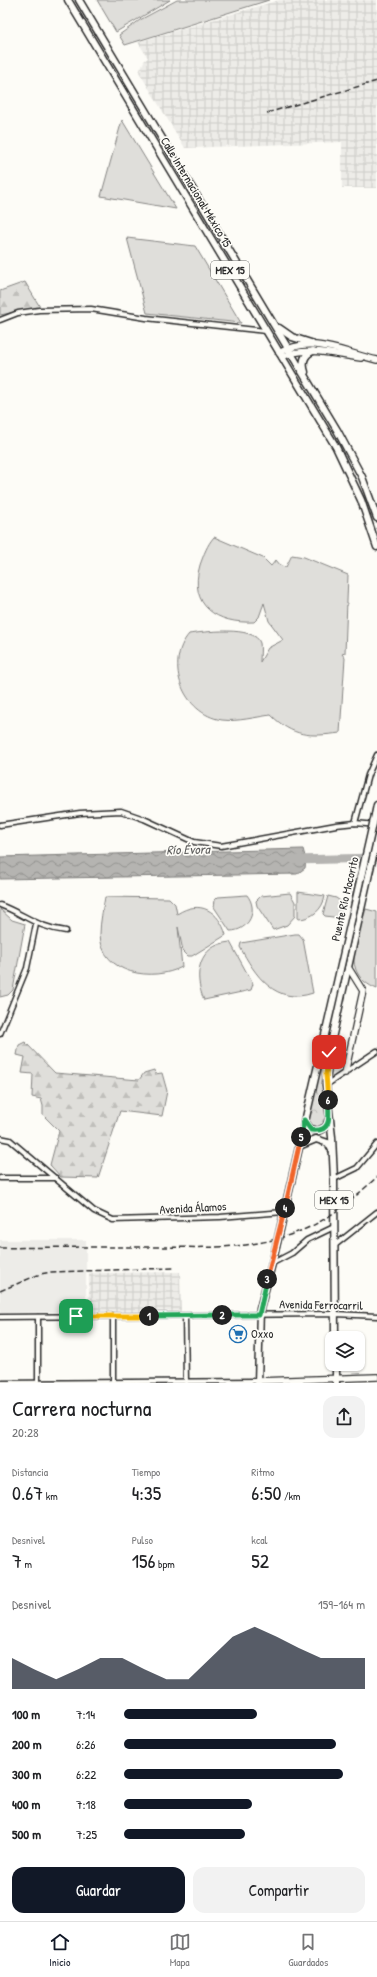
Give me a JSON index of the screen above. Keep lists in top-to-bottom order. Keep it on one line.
{"streets":{"main road":["Calle Internacional México 15","MEX 15","Puente Río Mocorito"],"street":["Avenida Álamos","Avenida Ferrocarril"]},"crossings":[["MEX 15","Puente Río Mocorito"],["MEX 15","Avenida Álamos"],["MEX 15","Avenida Ferrocarril"]],"water":["Río Évora"],"places":{"supermarket":["Oxxo"]},"page":{"pins":["6","5","4","3","2","1"],"heading":["Carrera nocturna","20:28"],"stats":[["Distancia","0.67 km"],["Tiempo","4:35"],["Ritmo","6:50 /km"],["Desnivel","7 m"],["Pulso","156 bpm"],["kcal","52"]],"chart":["Desnivel","159–164 m"],"list":[{"name":"100 m","note":"7:14"},{"name":"200 m","note":"6:26"},{"name":"300 m","note":"6:22"},{"name":"400 m","note":"7:18"},{"name":"500 m","note":"7:25"}],"buttons":["Guardar","Compartir"],"tabs":["Inicio","Mapa","Guardados"]}}
